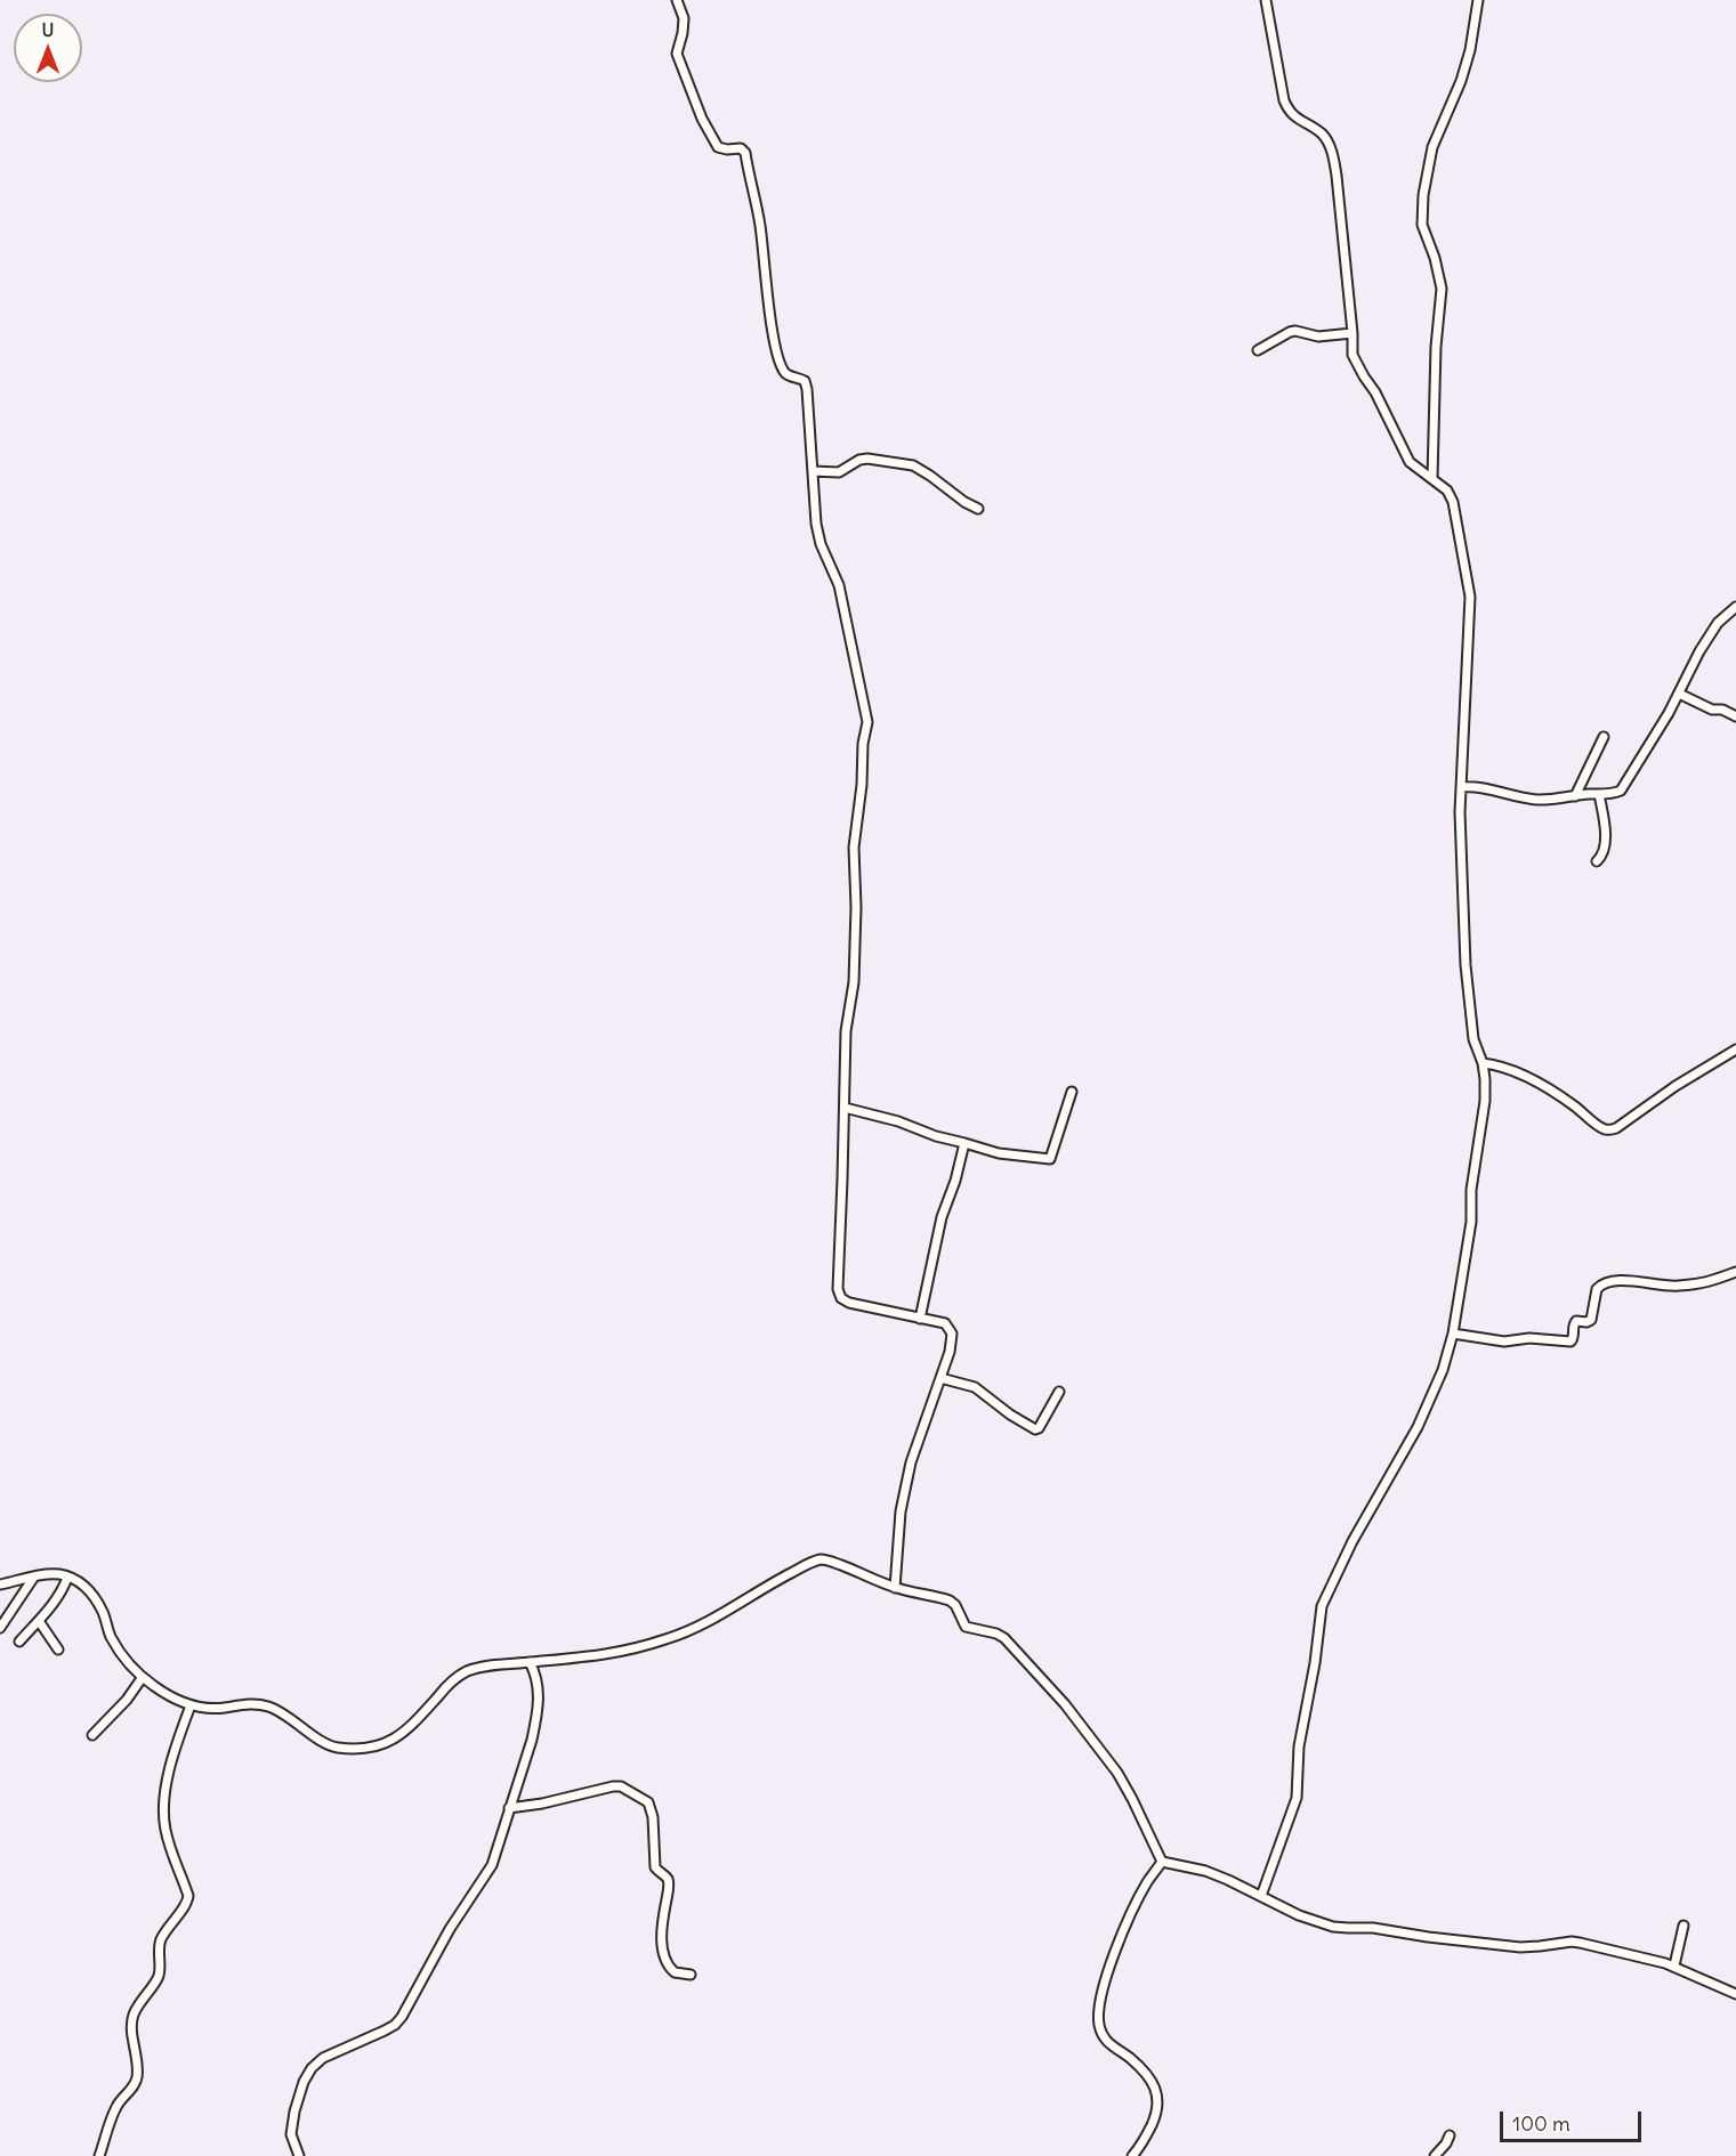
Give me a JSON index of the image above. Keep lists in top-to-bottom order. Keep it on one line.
{"scale_bar":"100 m","north":"top"}
